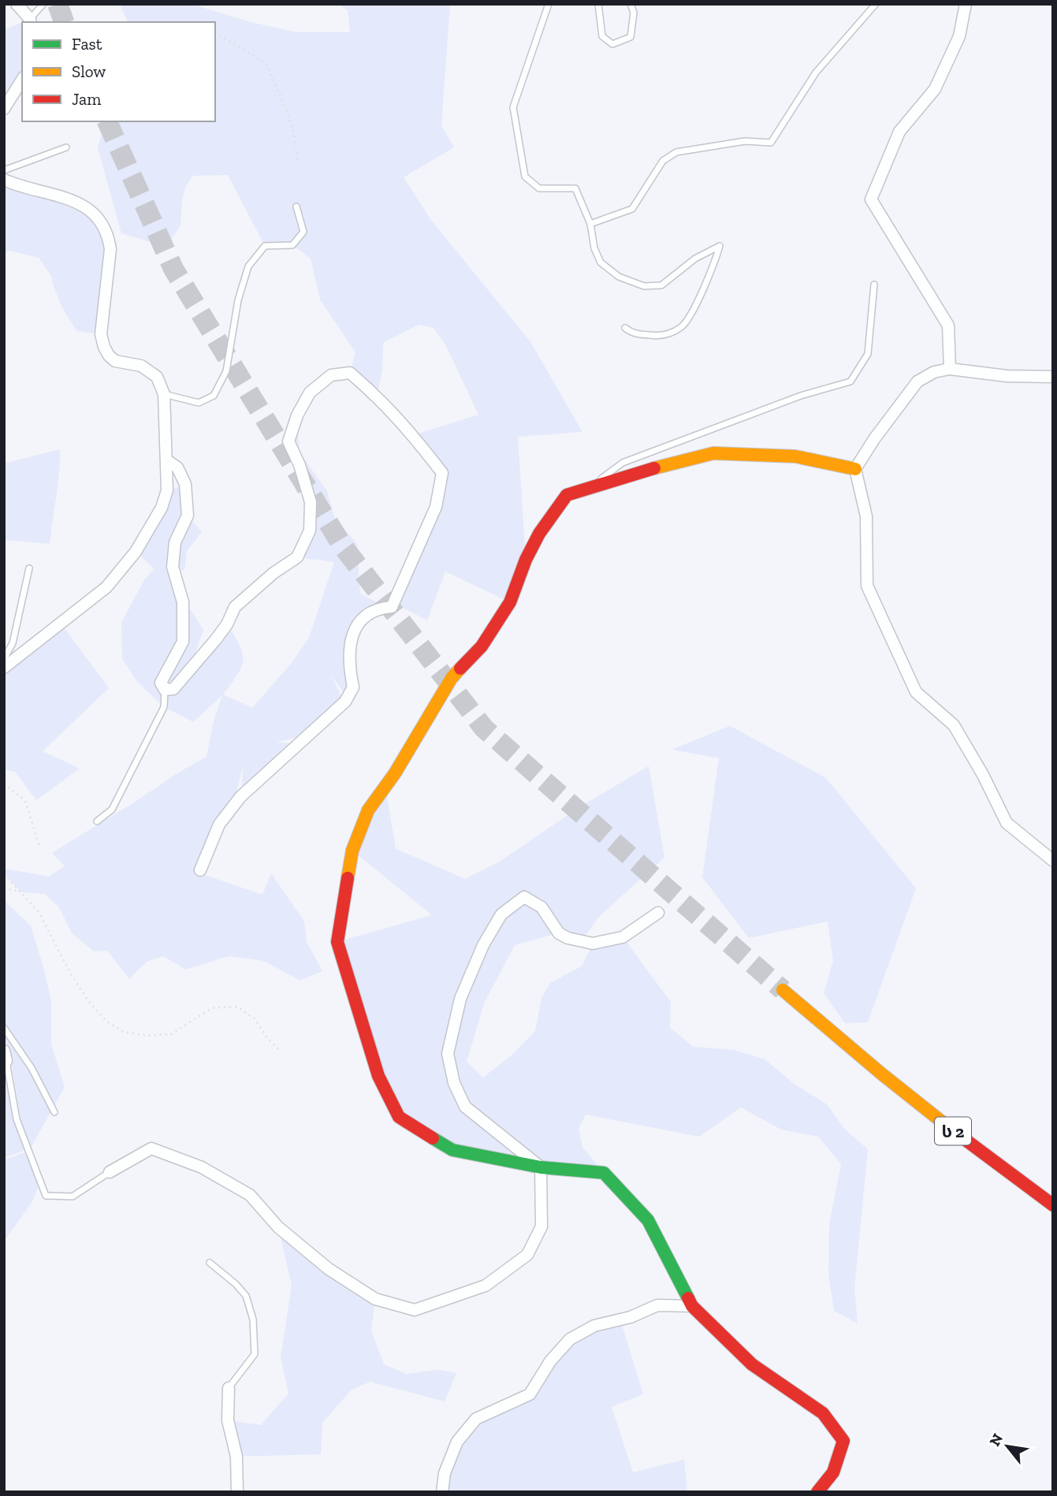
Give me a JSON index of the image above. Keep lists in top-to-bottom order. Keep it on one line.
{"streets":{"main road":["ს 2"]},"legend":["Fast","Slow","Jam"],"north":"top left"}
